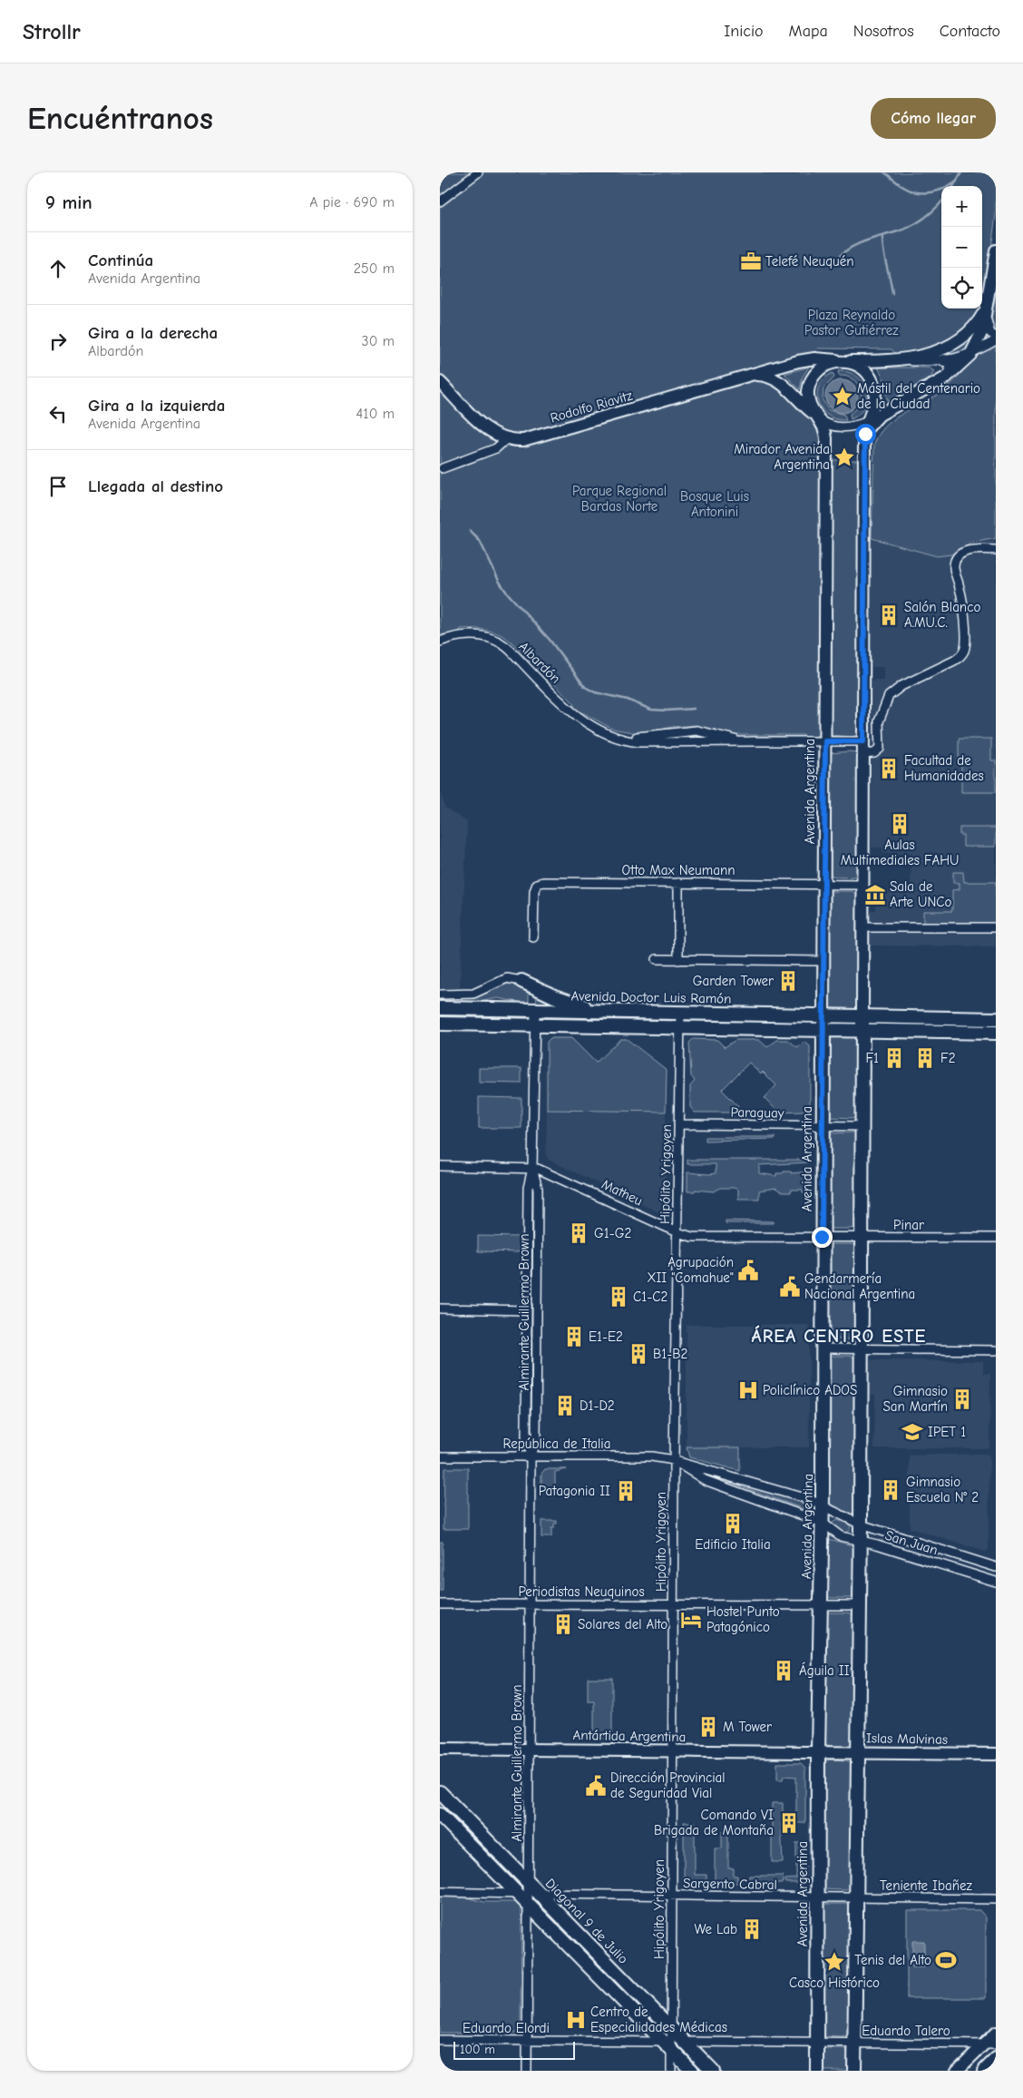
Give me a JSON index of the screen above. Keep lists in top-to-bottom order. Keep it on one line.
{"streets":{"main road":["Rodolfo Riavitz","Avenida Argentina","Avenida Doctor Luis Ramón","Antártida Argentina","Islas Malvinas","Diagonal 9 de Julio"],"street":["Albardón","Otto Max Neumann","Paraguay","Hipólito Yrigoyen","Matheu","Pinar","Almirante Guillermo Brown","República de Italia","San Juan","Periodistas Neuquinos","Sargento Cabral","Teniente Ibañez","Eduardo Elordi","Eduardo Talero"]},"crossings":[["Rodolfo Riavitz","Avenida Argentina"],["Albardón","Avenida Argentina"],["Avenida Argentina","Otto Max Neumann"],["Avenida Argentina","Avenida Doctor Luis Ramón"],["Avenida Argentina","Paraguay"],["Avenida Argentina","Matheu"],["Avenida Argentina","Pinar"],["Avenida Argentina","República de Italia"],["Avenida Argentina","San Juan"],["Avenida Argentina","Periodistas Neuquinos"],["Avenida Argentina","Antártida Argentina"],["Avenida Argentina","Islas Malvinas"],["Avenida Argentina","Sargento Cabral"],["Avenida Argentina","Eduardo Elordi"],["Avenida Argentina","Eduardo Talero"],["Avenida Doctor Luis Ramón","Hipólito Yrigoyen"],["Avenida Doctor Luis Ramón","Almirante Guillermo Brown"],["Paraguay","Hipólito Yrigoyen"],["Hipólito Yrigoyen","Matheu"],["Hipólito Yrigoyen","República de Italia"],["Hipólito Yrigoyen","Periodistas Neuquinos"],["Hipólito Yrigoyen","Antártida Argentina"],["Hipólito Yrigoyen","Sargento Cabral"],["Hipólito Yrigoyen","Diagonal 9 de Julio"],["Hipólito Yrigoyen","Eduardo Elordi"],["Matheu","Pinar"],["Matheu","Almirante Guillermo Brown"],["Almirante Guillermo Brown","República de Italia"],["Almirante Guillermo Brown","Periodistas Neuquinos"],["Almirante Guillermo Brown","Antártida Argentina"],["Almirante Guillermo Brown","Sargento Cabral"],["Almirante Guillermo Brown","Diagonal 9 de Julio"],["Almirante Guillermo Brown","Eduardo Elordi"],["República de Italia","San Juan"],["Antártida Argentina","Islas Malvinas"],["Sargento Cabral","Teniente Ibañez"],["Sargento Cabral","Diagonal 9 de Julio"],["Diagonal 9 de Julio","Eduardo Elordi"],["Eduardo Elordi","Eduardo Talero"]],"districts":["ÁREA CENTRO ESTE"],"parks":["Plaza Reynaldo Pastor Gutiérrez","Parque Regional Bardas Norte","Bosque Luis Antonini"],"places":{"office":["Telefé Neuquén"],"place":["Mástil del Centenario de la Ciudad","Mirador Avenida Argentina","Casco Histórico"],"building":["Salón Blanco A.MU.C.","Facultad de Humanidades","Aulas Multimediales FAHU","Garden Tower","F1","F2","G1-G2","C1-C2","E1-E2","B1-B2","Gimnasio San Martín","D1-D2","Gimnasio Escuela N° 2","Patagonia II","Edificio Italia","Solares del Alto","Águila II","M Tower","Comando VI Brigada de Montaña","We Lab"],"museum":["Sala de Arte UNCo"],"public building":["Agrupación XII \"Comahue\"","Gendarmería Nacional Argentina","Dirección Provincial de Seguridad Vial"],"hospital":["Policlínico ADOS","Centro de Especialidades Médicas"],"school or university":["IPET 1"],"hotel":["Hostel Punto Patagónico"],"sports":["Tenis del Alto"]},"scale_bar":"100 m","page":{"header":"Strollr","nav":["Inicio","Mapa","Nosotros","Contacto"],"buttons":"Cómo llegar","title":"Encuéntranos","heading":["9 min","A pie · 690 m"],"map_buttons":["+","−"],"list":[["Continúa","Avenida Argentina","250 m"],["Gira a la derecha","Albardón","30 m"],["Gira a la izquierda","Avenida Argentina","410 m"],"Llegada al destino"],"scale":"100 m"}}
